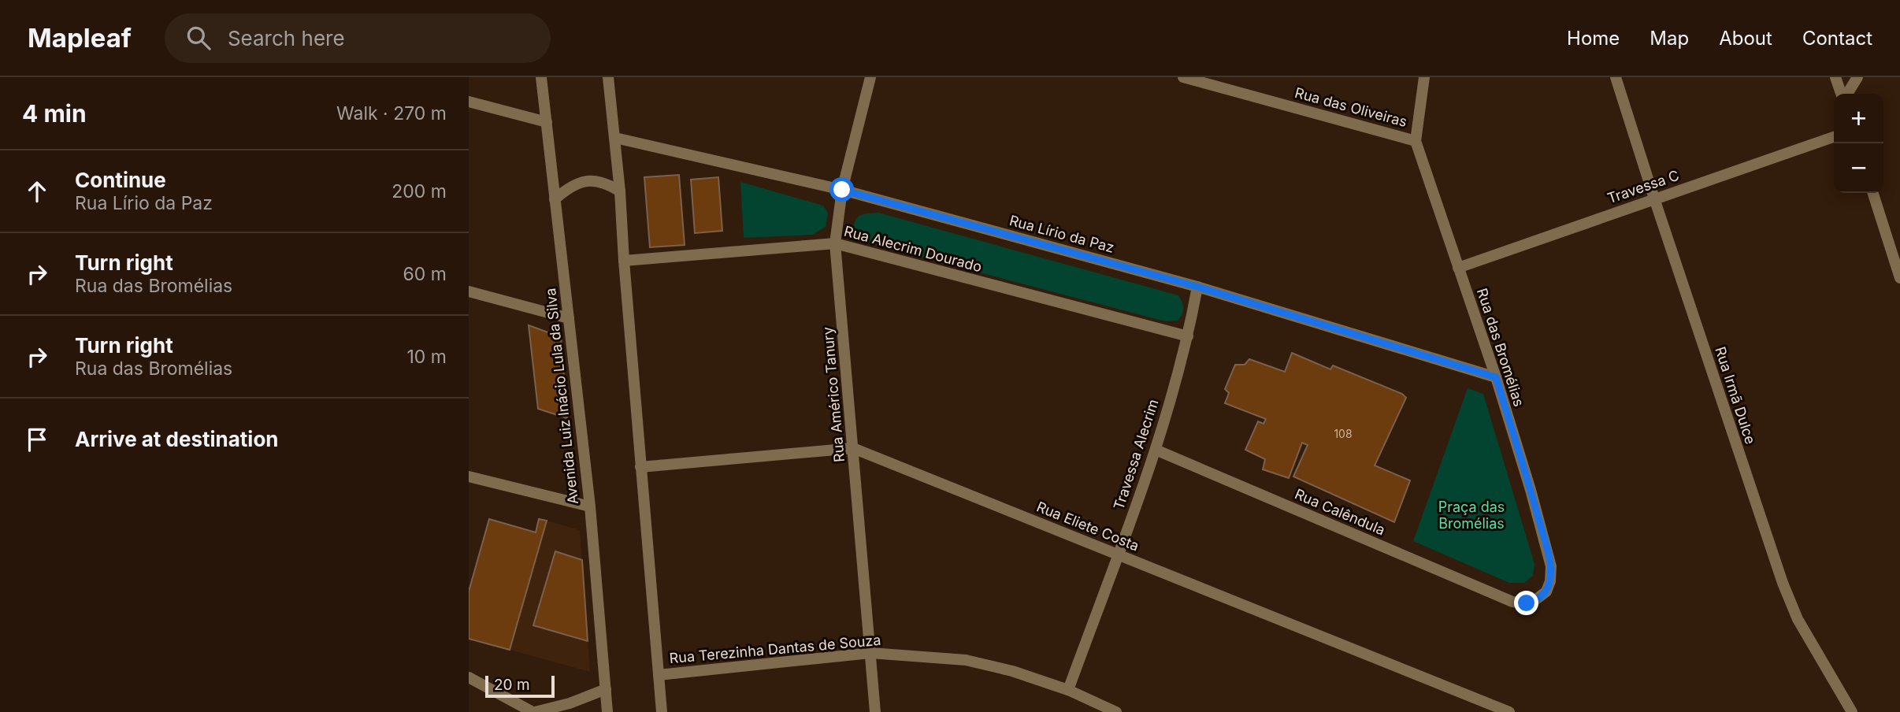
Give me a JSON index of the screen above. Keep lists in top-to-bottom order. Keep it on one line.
{"streets":{"street":["Rua das Oliveiras","Travessa C","Rua Lírio da Paz","Rua Alecrim Dourado","Rua das Bromélias","Rua Américo Tanury","Rua Irmã Dulce","Avenida Luiz Inácio Lula da Silva","Travessa Alecrim","Rua Calêndula","Rua Eliete Costa","Rua Terezinha Dantas de Souza"]},"crossings":[["Rua das Oliveiras","Rua das Bromélias"],["Travessa C","Rua das Bromélias"],["Travessa C","Rua Irmã Dulce"],["Rua Lírio da Paz","Rua das Bromélias"],["Rua Lírio da Paz","Rua Américo Tanury"],["Rua Lírio da Paz","Travessa Alecrim"],["Rua Alecrim Dourado","Rua Américo Tanury"],["Rua Alecrim Dourado","Travessa Alecrim"],["Rua das Bromélias","Rua Calêndula"],["Rua Américo Tanury","Rua Eliete Costa"],["Rua Américo Tanury","Rua Terezinha Dantas de Souza"],["Travessa Alecrim","Rua Calêndula"],["Travessa Alecrim","Rua Eliete Costa"],["Travessa Alecrim","Rua Terezinha Dantas de Souza"]],"parks":["Praça das Bromélias"],"house_numbers":["108"],"scale_bar":"20 m","page":{"header":"Mapleaf","search":"Search here","nav":["Home","Map","About","Contact"],"heading":["4 min","Walk · 270 m"],"map_buttons":["+","−"],"list":[["Continue","Rua Lírio da Paz","200 m"],["Turn right","Rua das Bromélias","60 m"],["Turn right","Rua das Bromélias","10 m"],"Arrive at destination"],"scale":"20 m"}}
